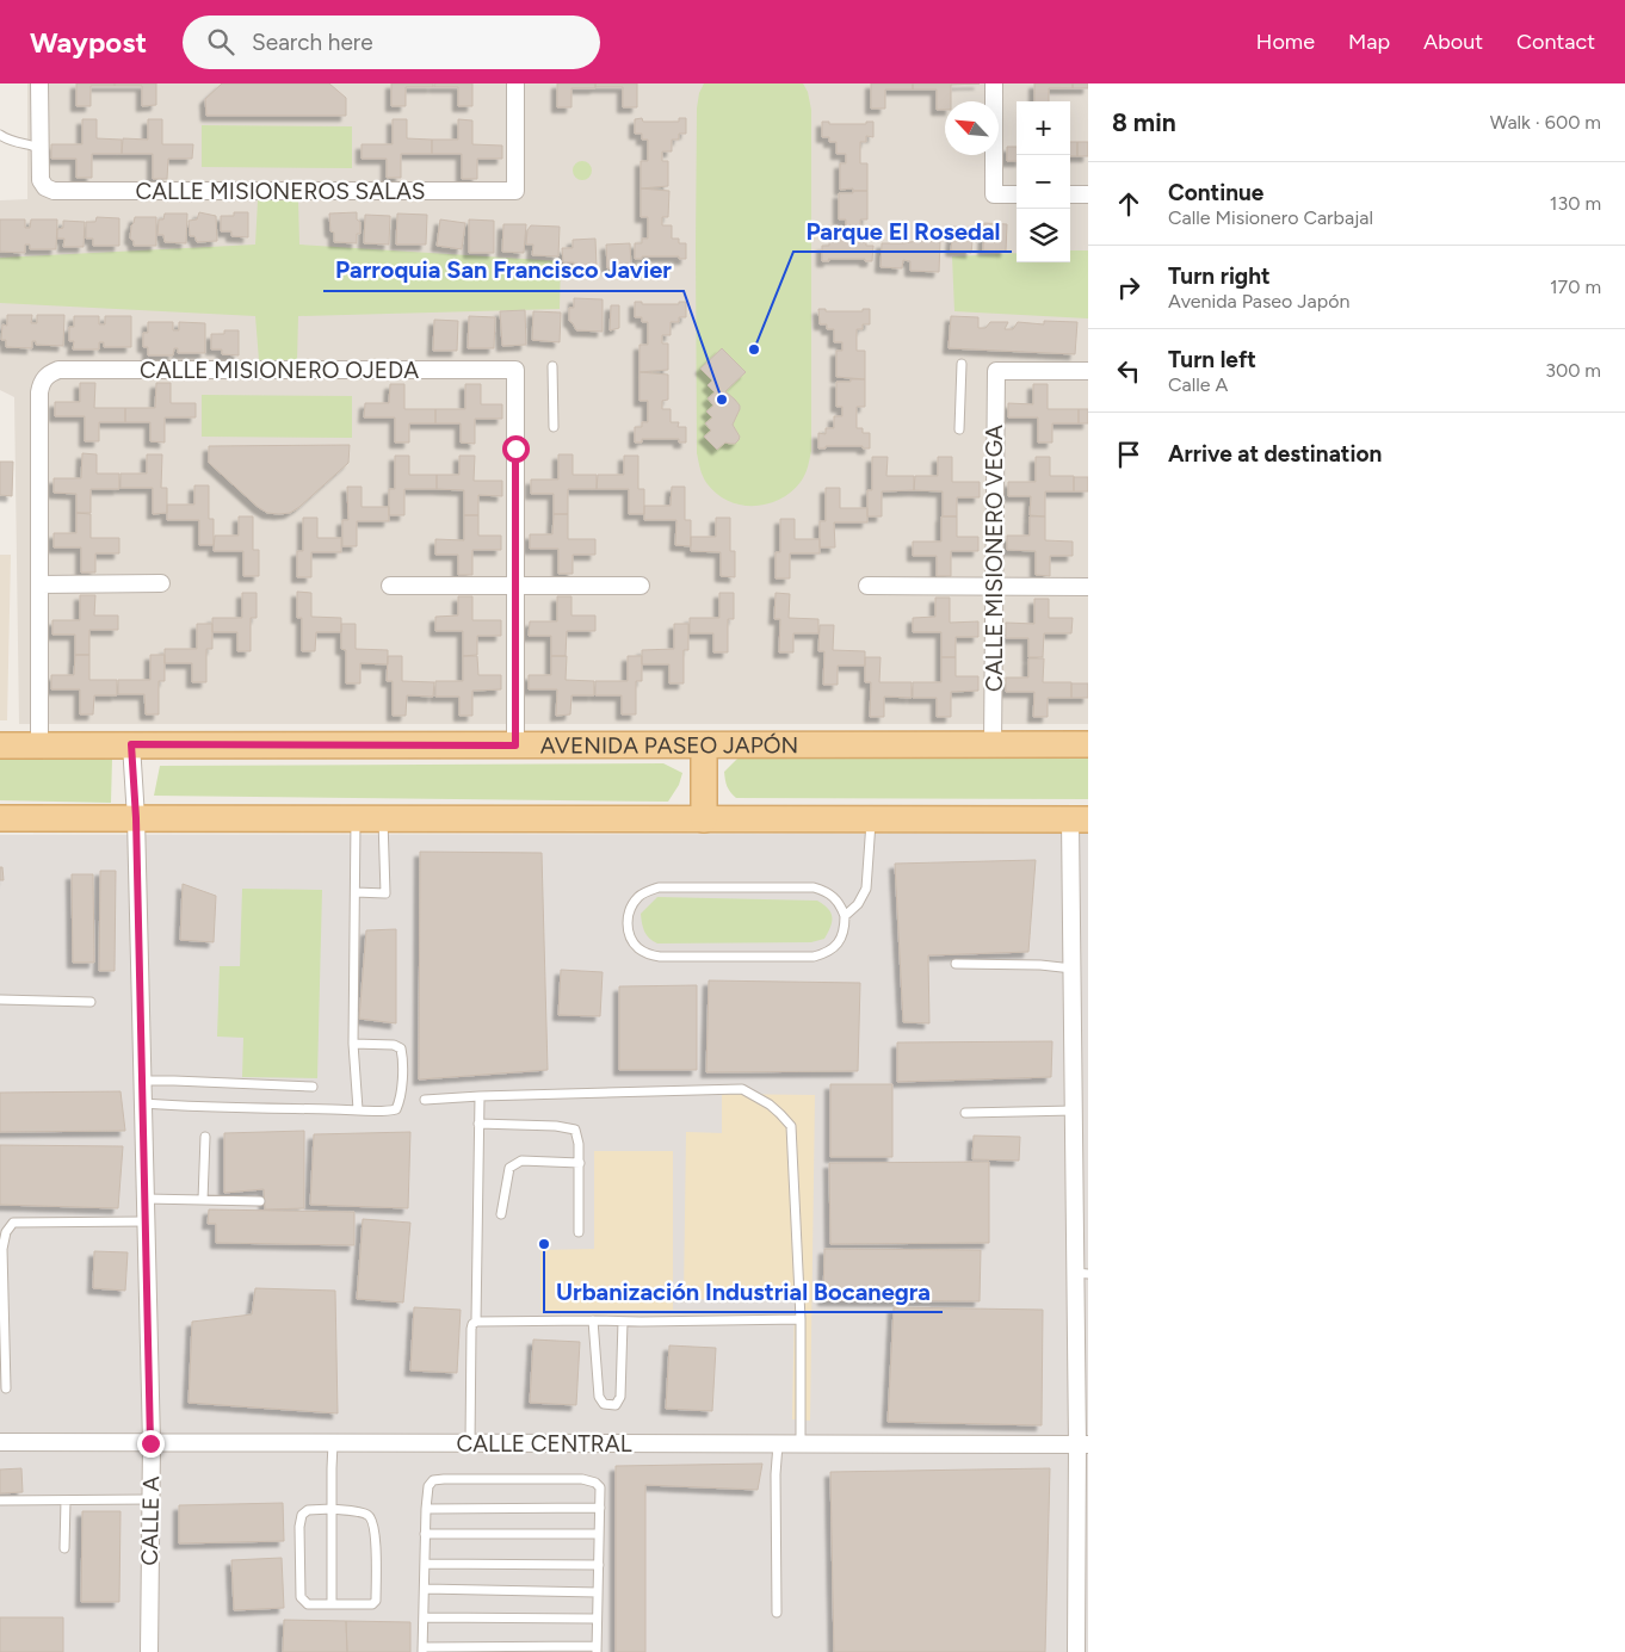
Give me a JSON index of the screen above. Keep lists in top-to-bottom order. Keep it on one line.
{"streets":{"main road":["AVENIDA PASEO JAPÓN"],"street":["CALLE MISIONEROS SALAS","CALLE MISIONERO OJEDA","CALLE MISIONERO VEGA","CALLE CENTRAL","CALLE A"]},"crossings":[["CALLE MISIONERO VEGA","AVENIDA PASEO JAPÓN"],["AVENIDA PASEO JAPÓN","CALLE A"],["CALLE CENTRAL","CALLE A"]],"places":["Parque El Rosedal","Parroquia San Francisco Javier","Urbanización Industrial Bocanegra"],"north":"top left","page":{"header":"Waypost","search":"Search here","nav":["Home","Map","About","Contact"],"heading":["8 min","Walk · 600 m"],"map_buttons":["+","−"],"list":[["Continue","Calle Misionero Carbajal","130 m"],["Turn right","Avenida Paseo Japón","170 m"],["Turn left","Calle A","300 m"],"Arrive at destination"]}}
